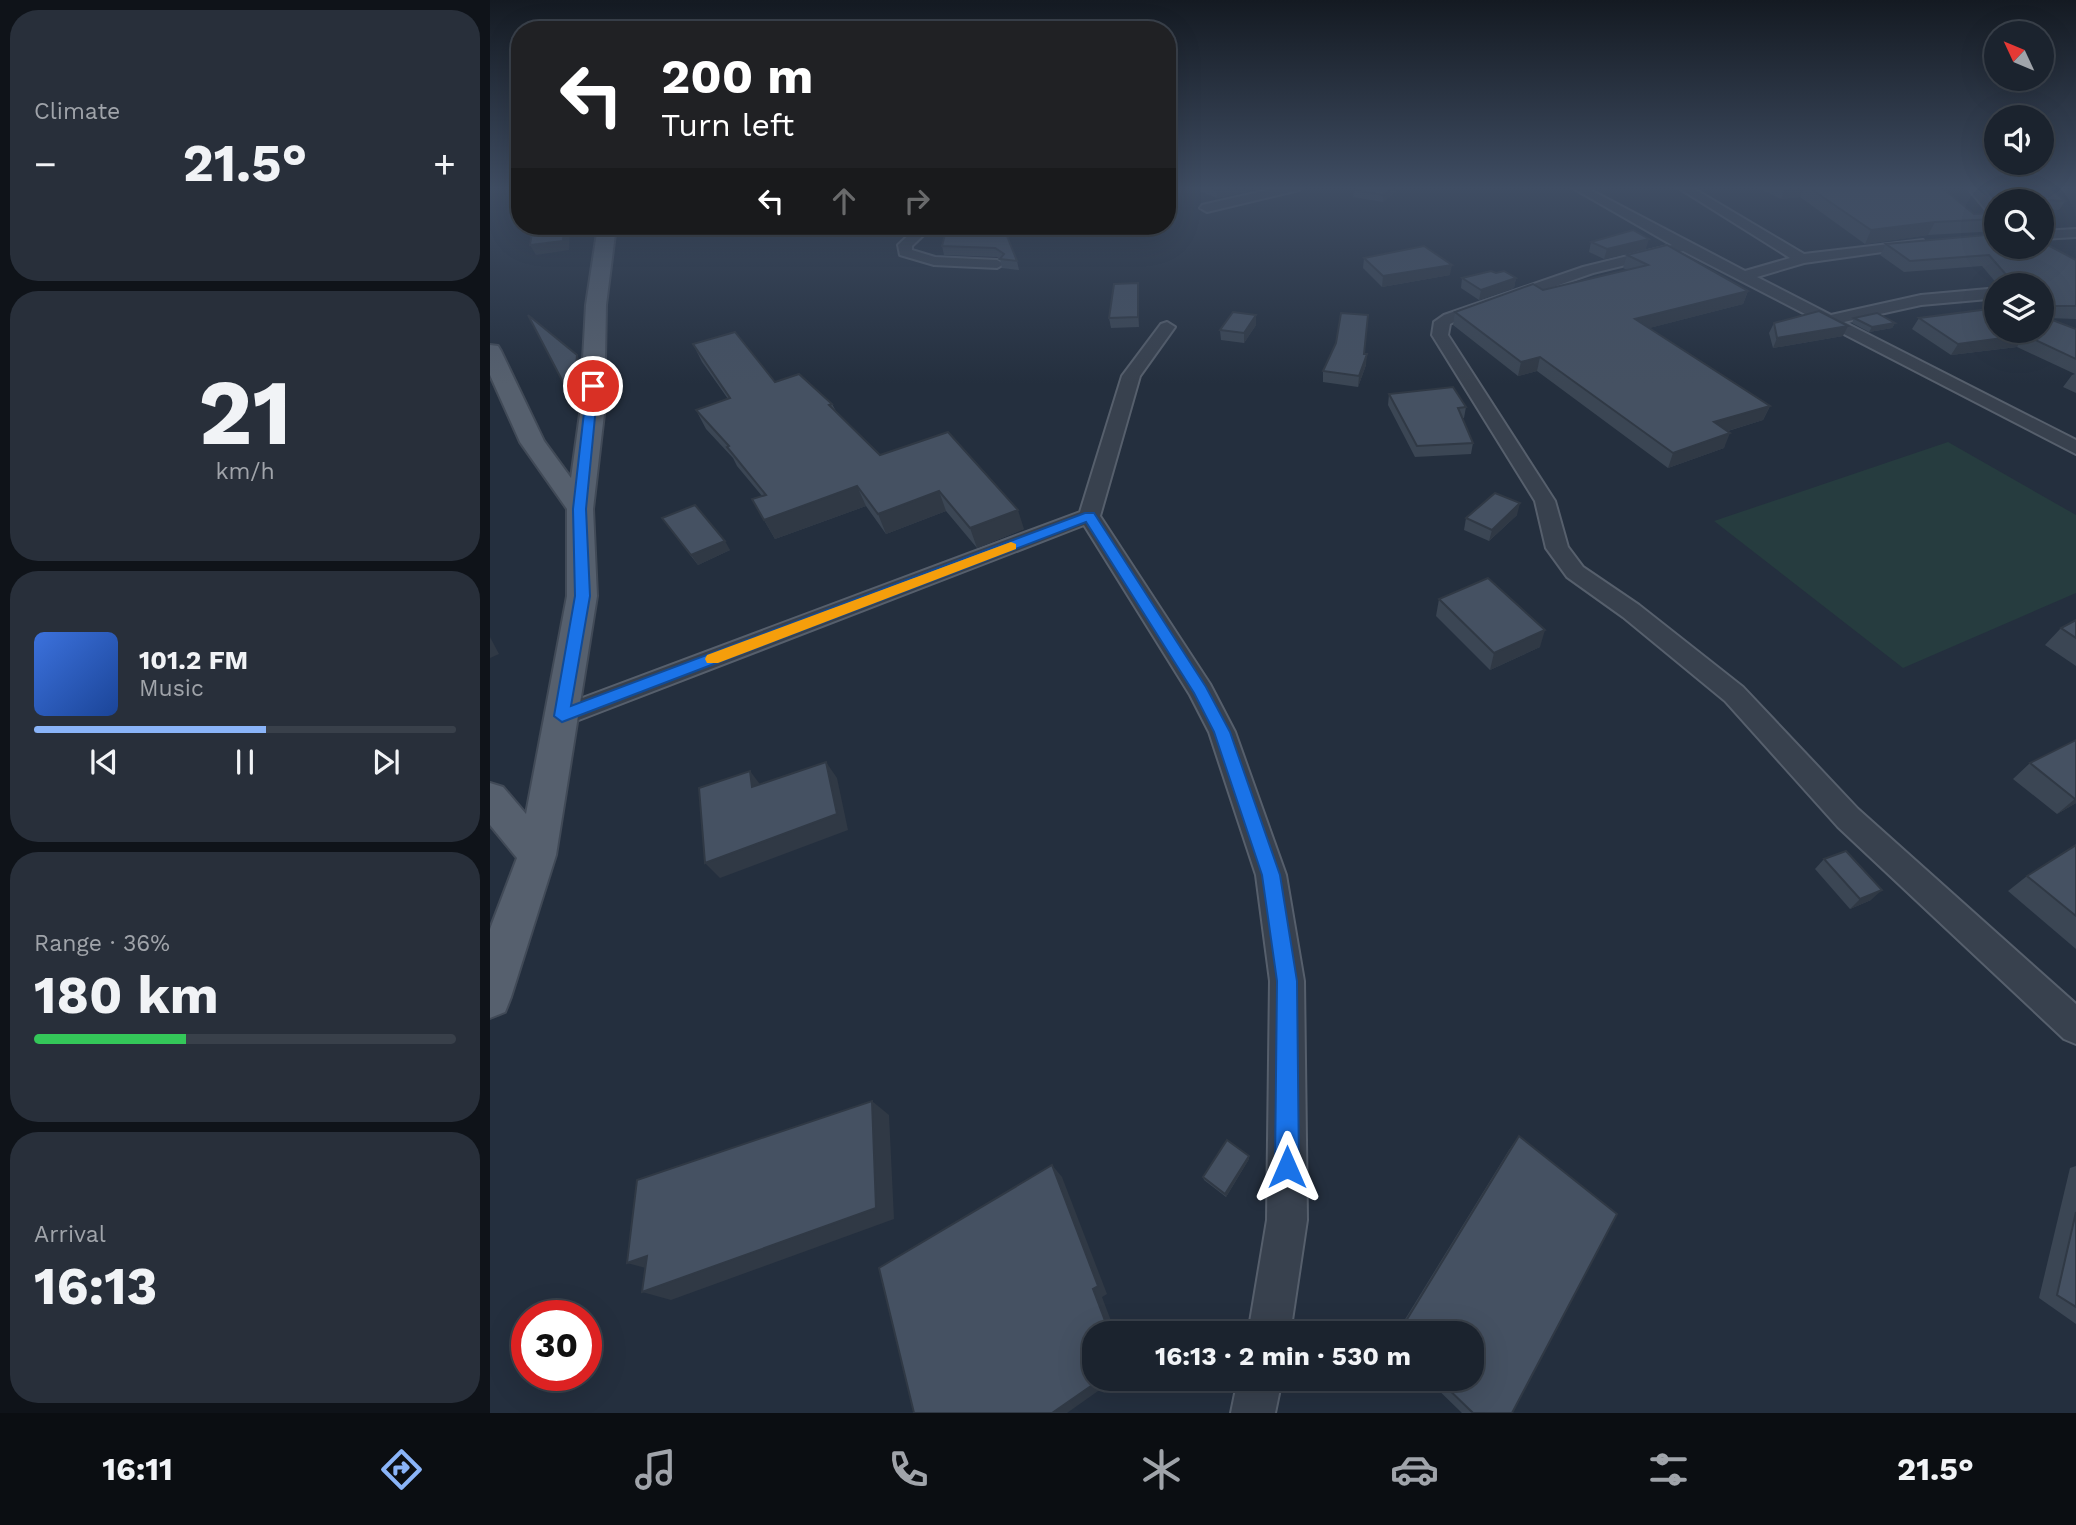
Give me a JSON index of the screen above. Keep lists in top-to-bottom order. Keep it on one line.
{"north":"top left","page":{"tile":["Climate",["21","km/h"],["Range · 36%","180 km"],["Arrival","16:13"]],"turn":["200 m","Turn left"],"heat":["−","21.5°","+"],"song":["101.2 FM","Music"],"limit":"30","trip":"16:13 · 2 min · 530 m","tabs":["16:11","21.5°"]}}
